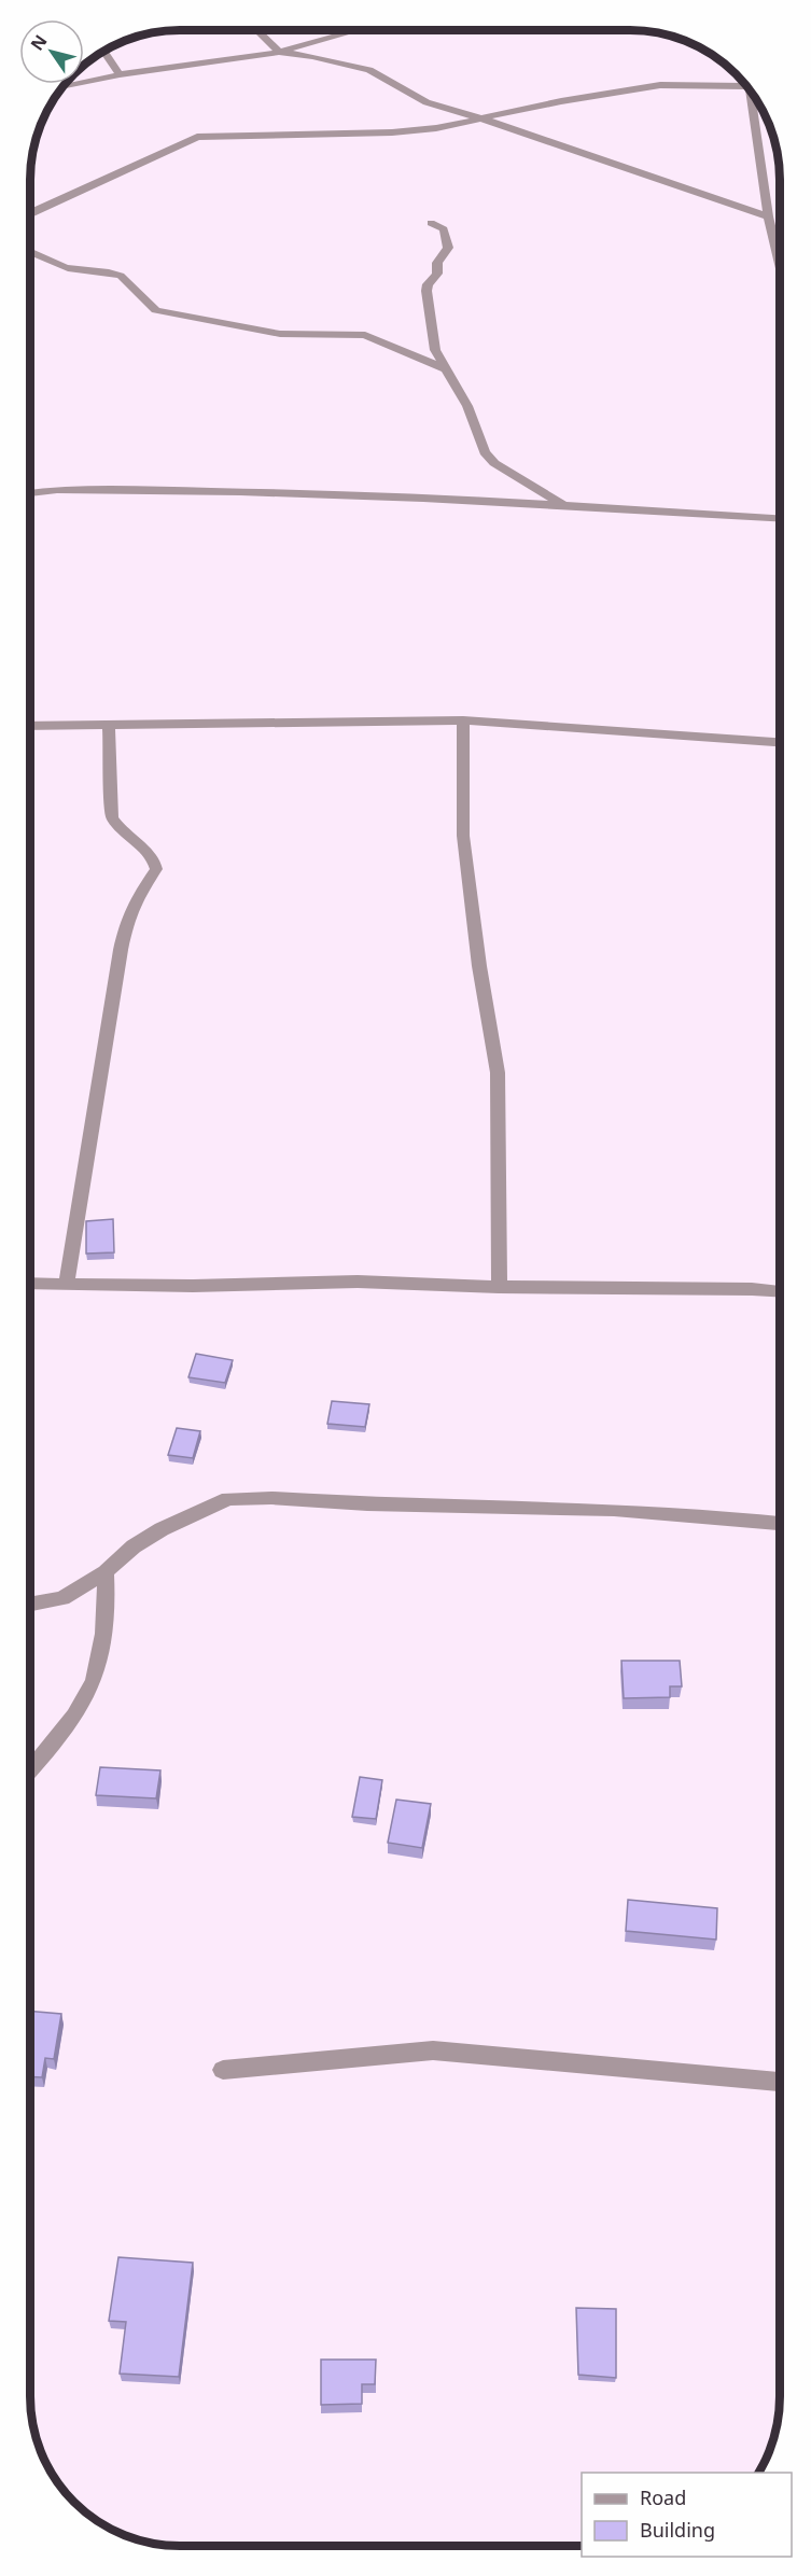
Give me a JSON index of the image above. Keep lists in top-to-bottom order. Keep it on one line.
{"legend":["Road","Building"],"north":"top left"}
